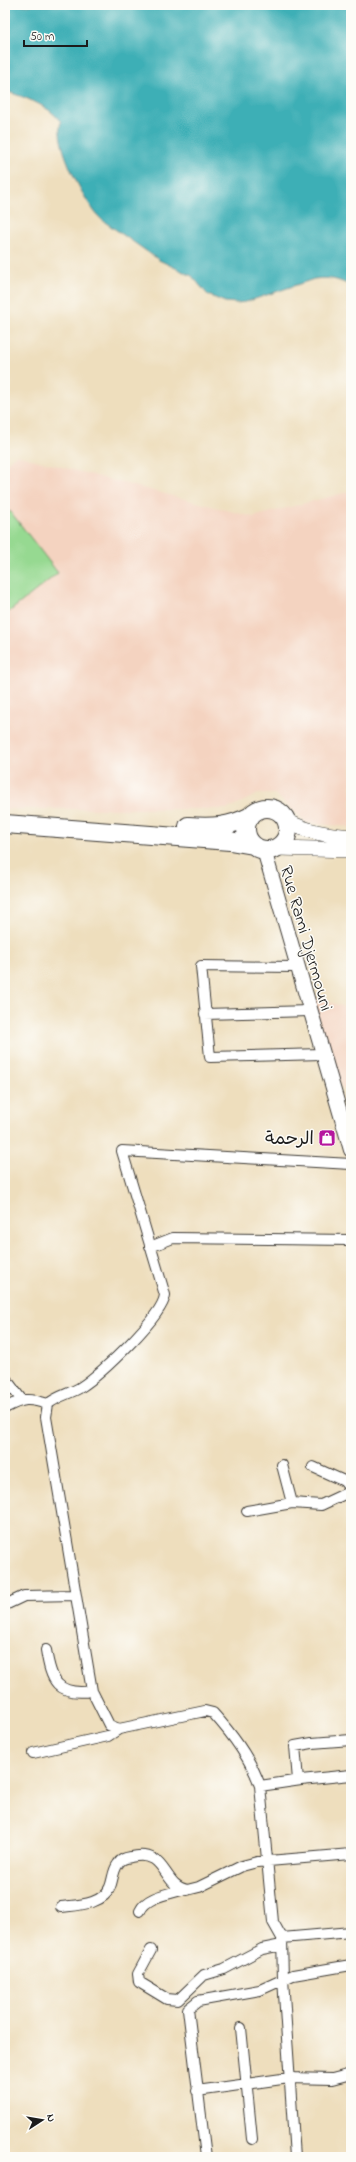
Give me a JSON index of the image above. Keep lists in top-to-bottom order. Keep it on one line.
{"streets":{"main road":["Rue Rami Djermouni"]},"places":{"shop":["الرحمة"]},"scale_bar":"50 m","north":"right"}
